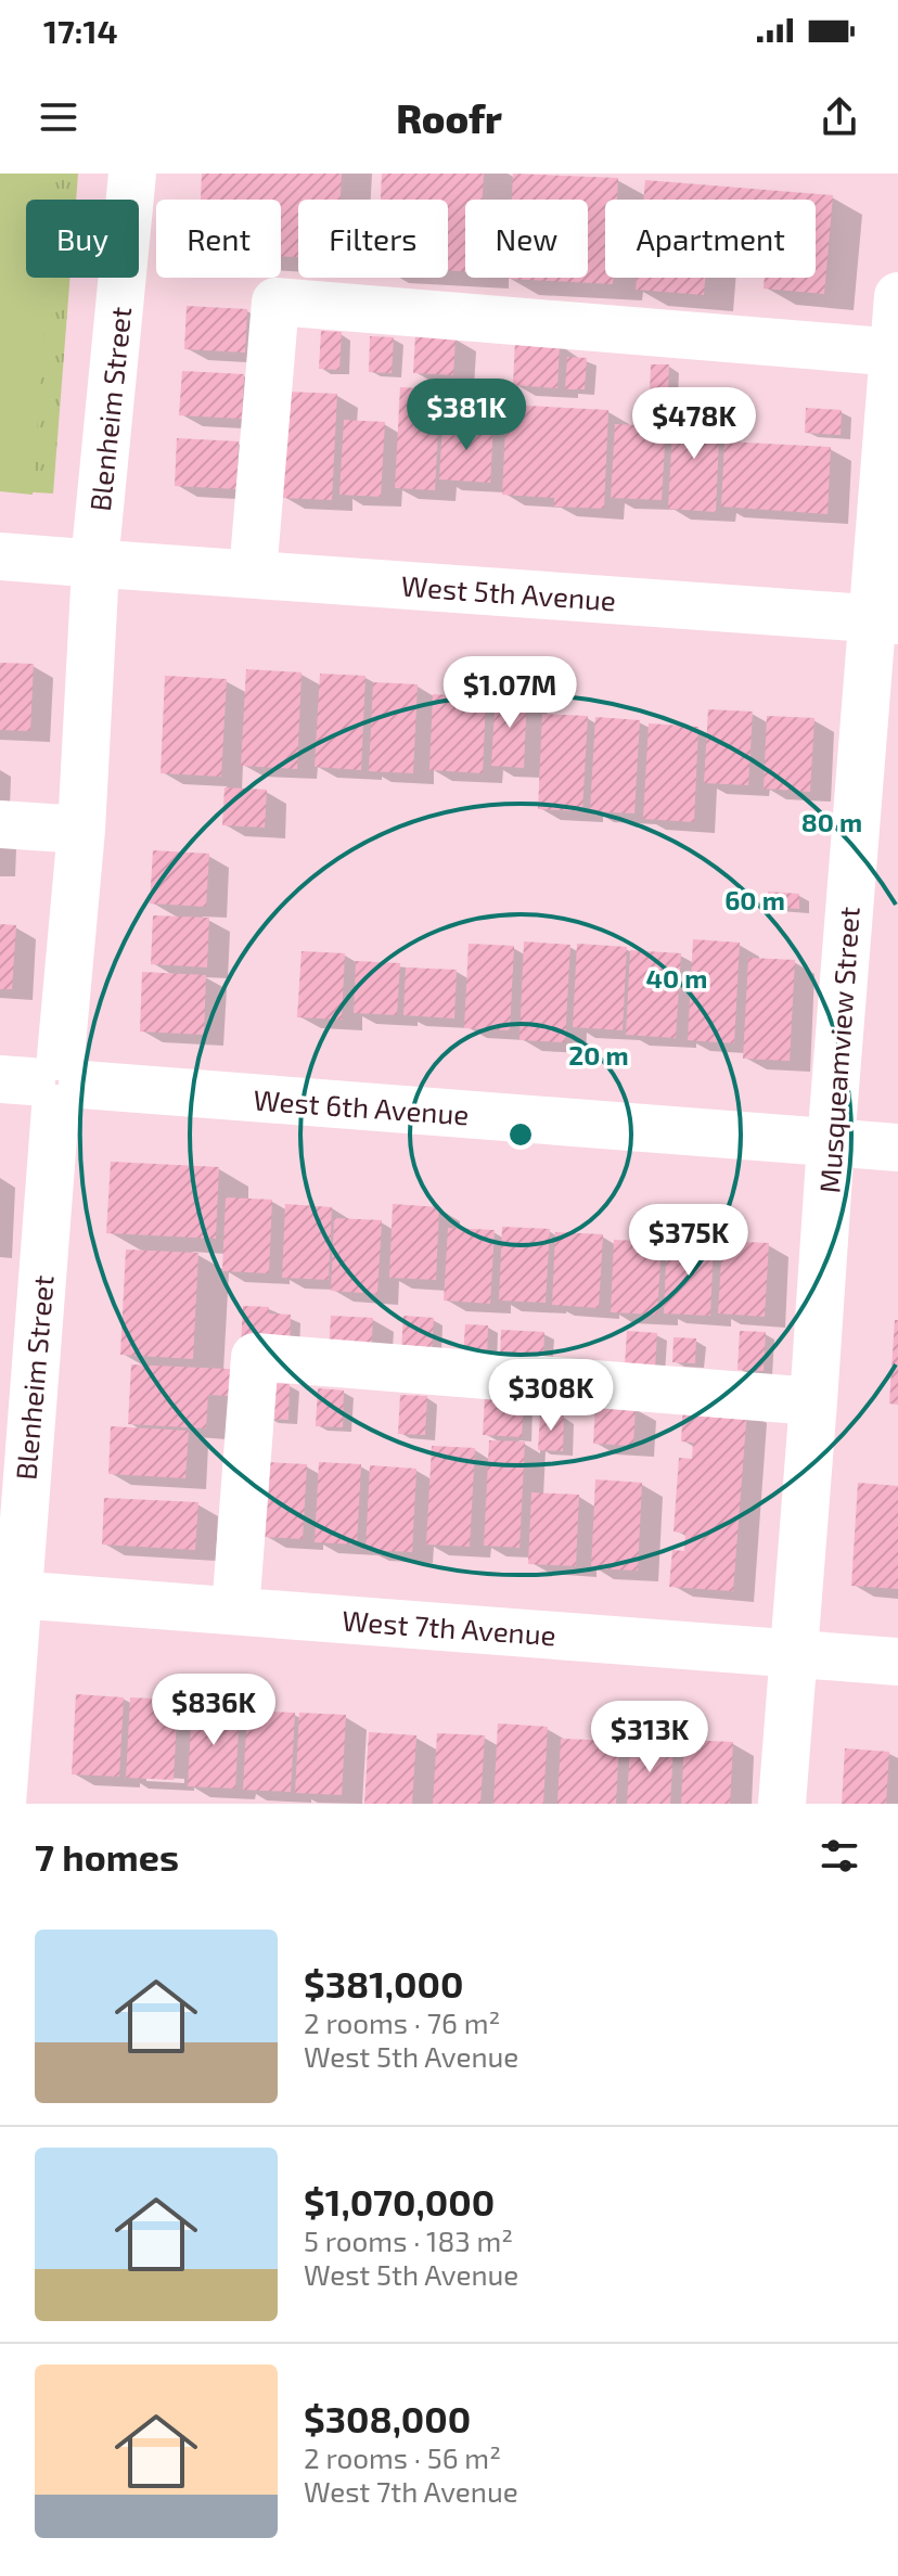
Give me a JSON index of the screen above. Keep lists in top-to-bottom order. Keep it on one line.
{"streets":{"street":["Blenheim Street","West 5th Avenue","Musqueamview Street","West 6th Avenue","West 7th Avenue"]},"crossings":[["Blenheim Street","West 5th Avenue"],["Blenheim Street","West 6th Avenue"],["Blenheim Street","West 7th Avenue"],["West 5th Avenue","Musqueamview Street"],["Musqueamview Street","West 6th Avenue"],["Musqueamview Street","West 7th Avenue"]],"page":{"status":"17:14","header":"Roofr","chip":["Buy","Rent","Filters","New","Apartment"],"price":["$381K","$478K","$1.07M","$375K","$308K","$836K","$313K"],"heading":"7 homes","list":[{"name":"$381,000","note":"2 rooms · 76 m² · West 5th Avenue"},{"name":"$1,070,000","note":"5 rooms · 183 m² · West 5th Avenue"},{"name":"$308,000","note":"2 rooms · 56 m² · West 7th Avenue"}]},"rings":["80 m","60 m","40 m","20 m"]}
